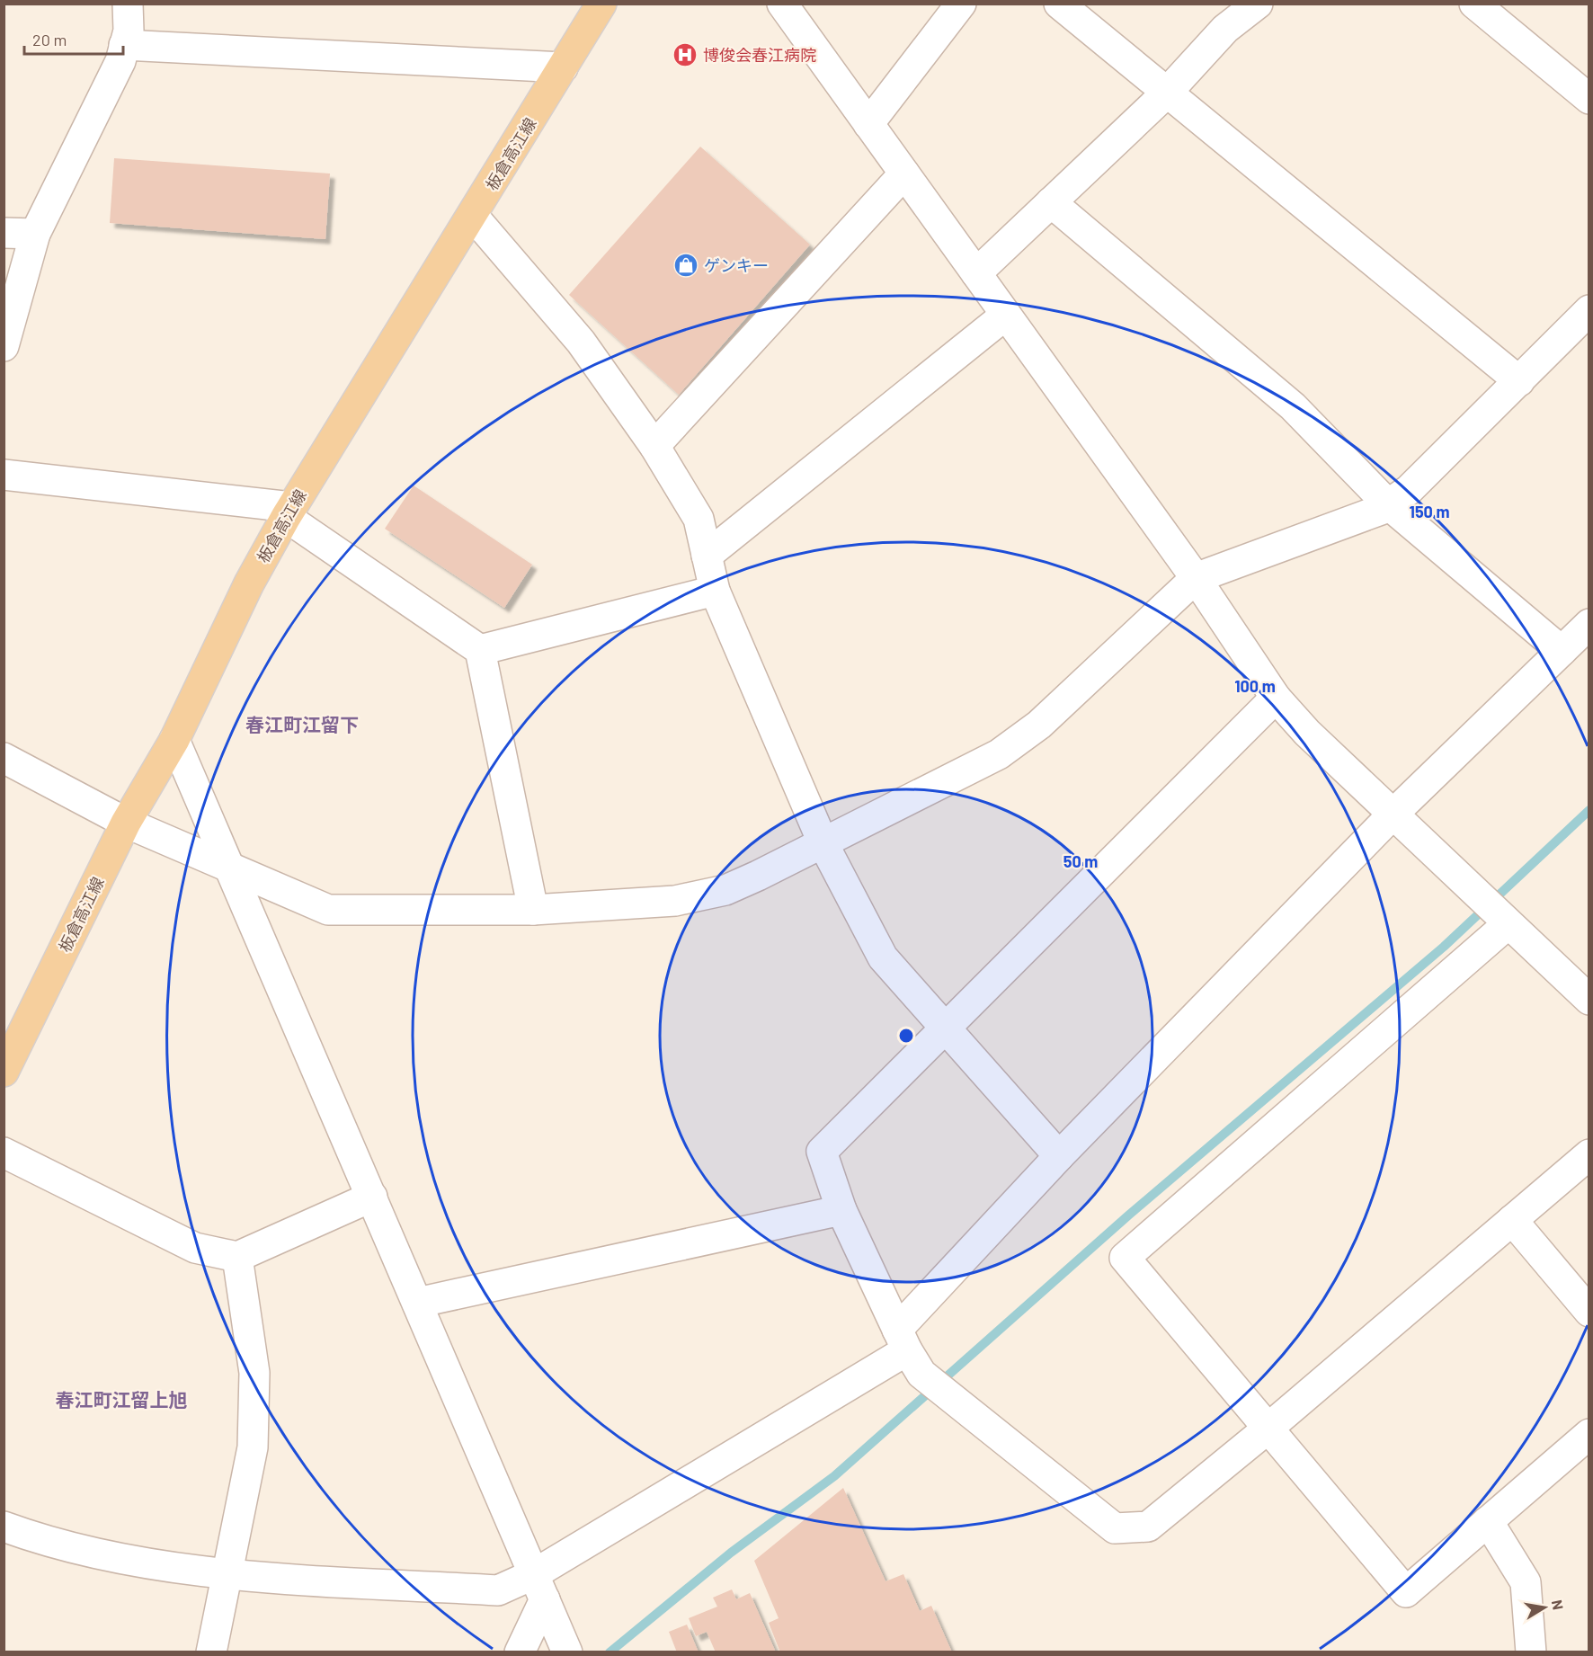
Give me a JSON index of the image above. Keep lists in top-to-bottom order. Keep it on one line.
{"streets":{"main road":["板倉高江線"]},"districts":["春江町江留下","春江町江留上旭"],"places":{"hospital":["博俊会春江病院"],"shop":["ゲンキー"]},"scale_bar":"20 m","north":"right","rings":["150 m","100 m","50 m"]}
